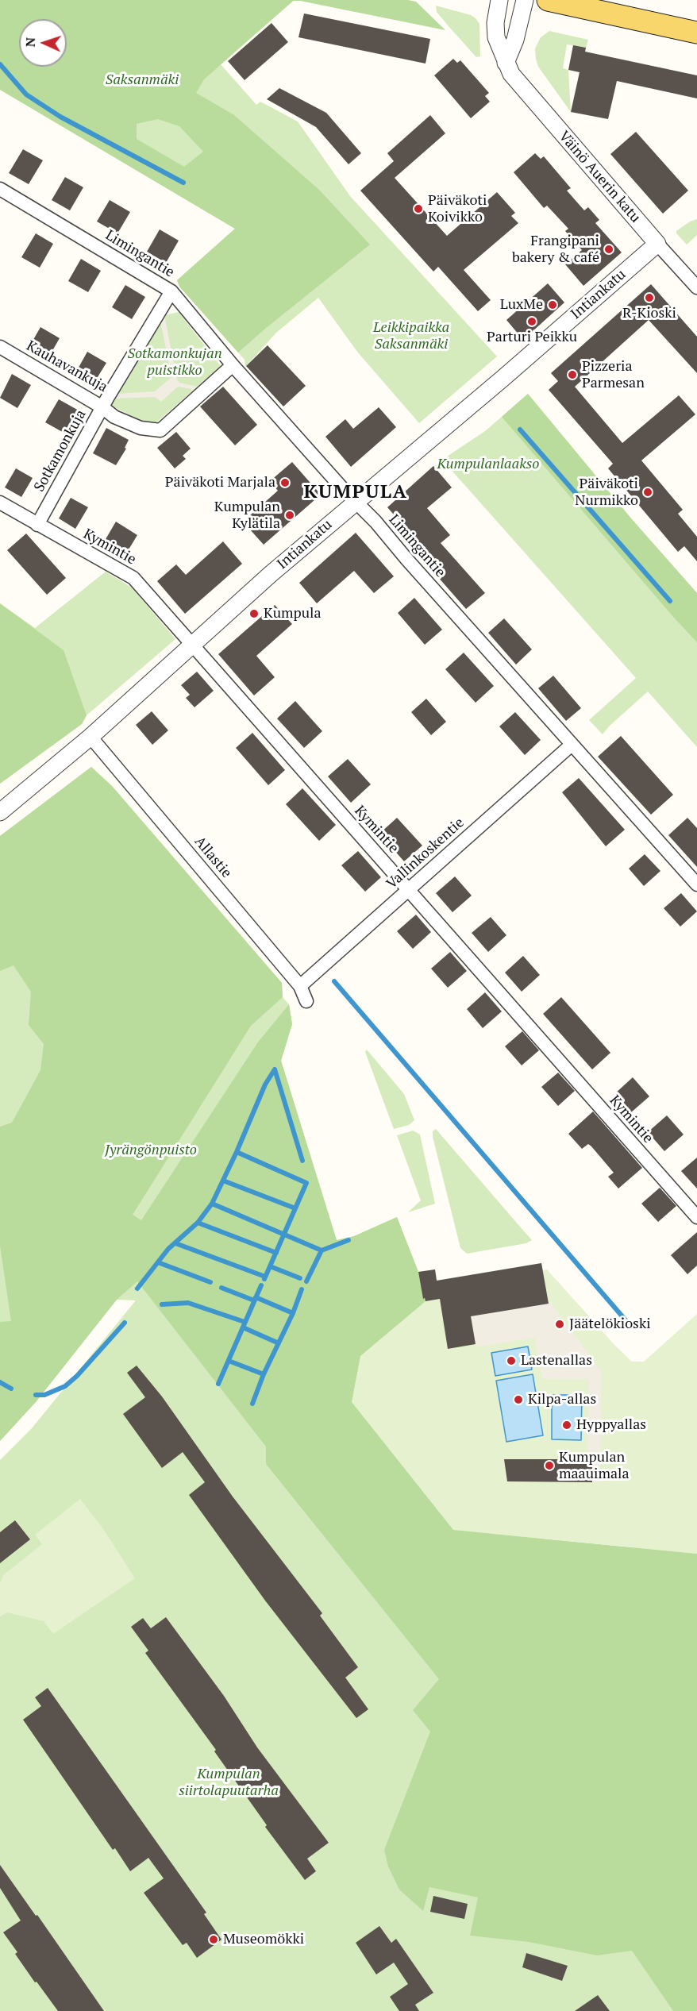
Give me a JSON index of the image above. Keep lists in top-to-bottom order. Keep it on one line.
{"streets":{"street":["Väinö Auerin katu","Limingantie","Intiankatu","Kauhavankuja","Sotkamonkuja","Kymintie","Vallinkoskentie","Allastie"]},"crossings":[["Väinö Auerin katu","Intiankatu"],["Limingantie","Intiankatu"],["Limingantie","Kauhavankuja"],["Limingantie","Sotkamonkuja"],["Limingantie","Vallinkoskentie"],["Intiankatu","Kymintie"],["Intiankatu","Allastie"],["Kauhavankuja","Sotkamonkuja"],["Sotkamonkuja","Kymintie"],["Kymintie","Vallinkoskentie"],["Vallinkoskentie","Allastie"]],"districts":["KUMPULA"],"parks":["Saksanmäki","Leikkipaikka Saksanmäki","Sotkamonkujan puistikko","Kumpulanlaakso","Jyrängönpuisto","Kumpulan siirtolapuutarha"],"places":["Päiväkoti Koivikko","Frangipani bakery & café","R-Kioski","LuxMe","Parturi Peikku","Pizzeria Parmesan","Päiväkoti Marjala","Päiväkoti Nurmikko","Kumpulan Kylätila","Kumpula","Jäätelökioski","Lastenallas","Kilpa-allas","Hyppyallas","Kumpulan maauimala","Museomökki"],"north":"left"}
